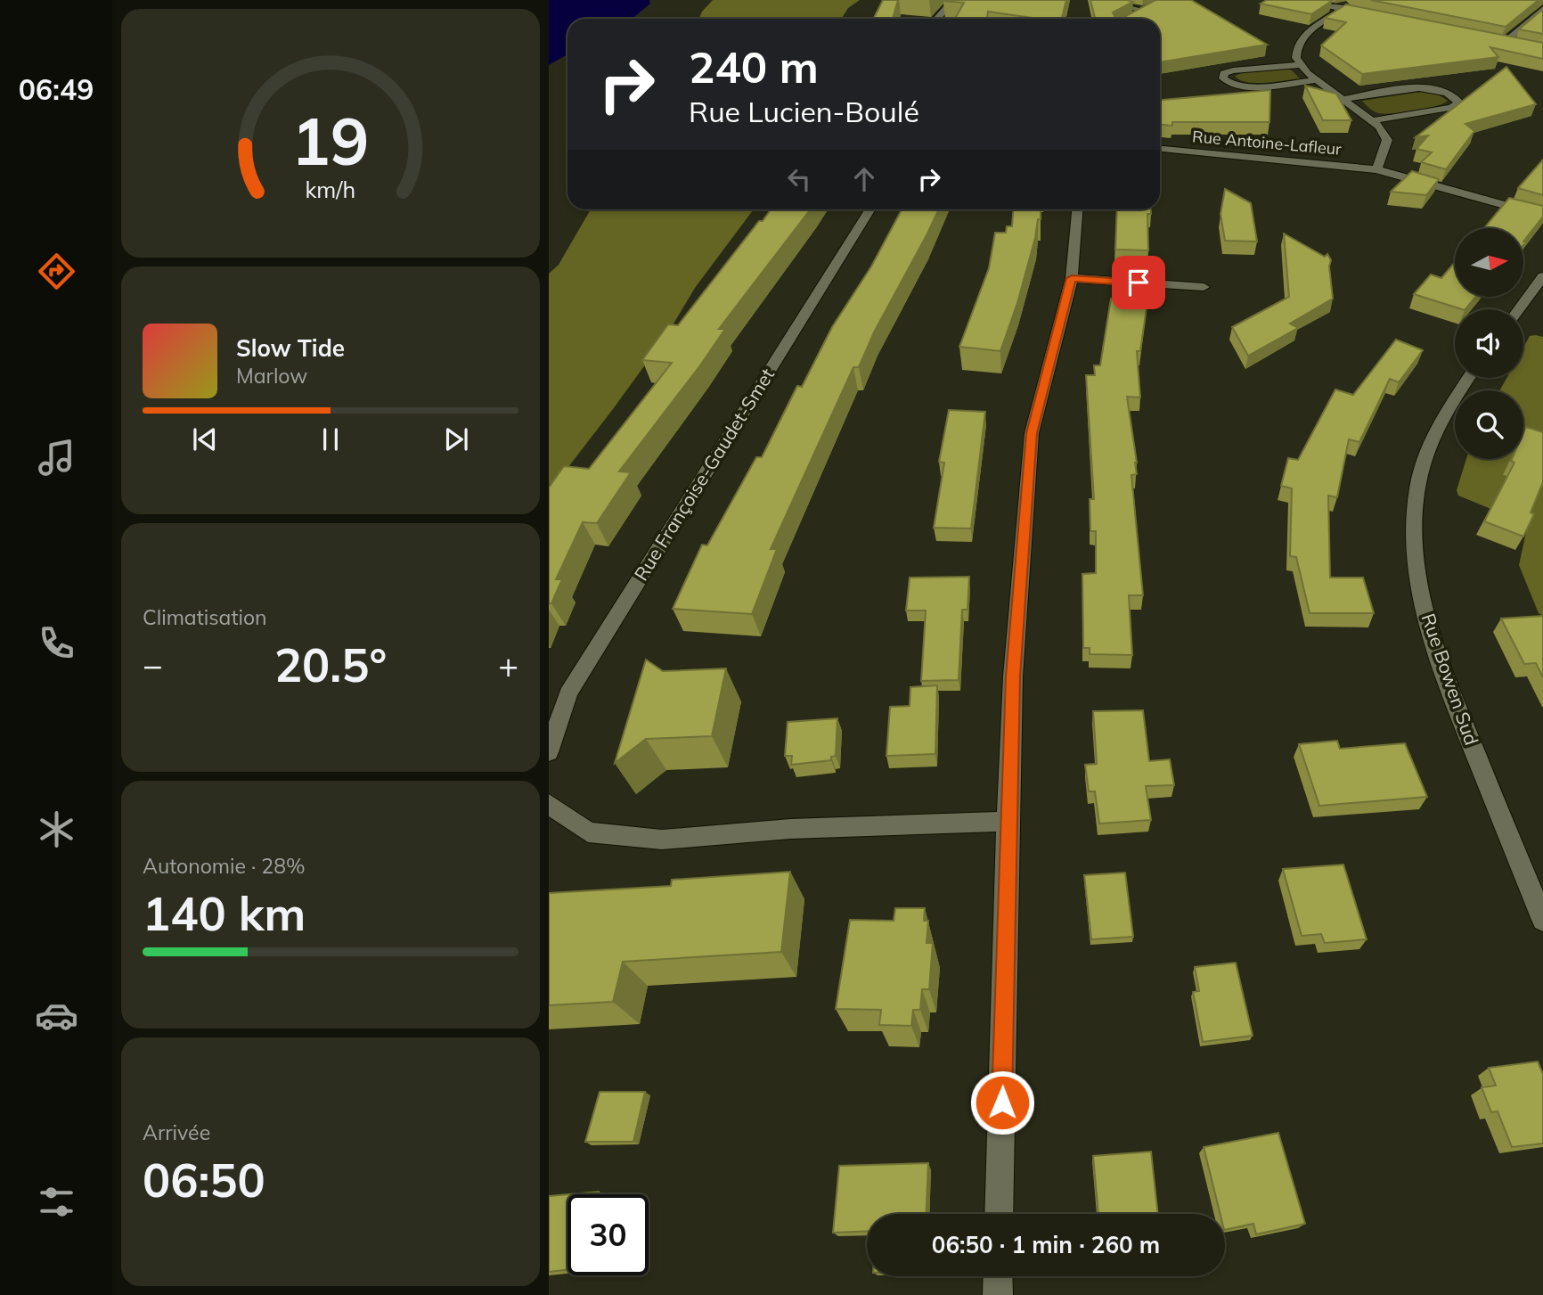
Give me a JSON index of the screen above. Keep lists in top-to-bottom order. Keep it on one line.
{"streets":{"street":["Rue Antoine-Lafleur","Rue Françoise-Gaudet-Smet","Rue Bowen Sud"]},"north":"right","page":{"tabs":"06:49","turn":["240 m","Rue Lucien-Boulé"],"song":["Slow Tide","Marlow"],"tile":["Climatisation",["Autonomie · 28%","140 km"],["Arrivée","06:50"]],"heat":["−","20.5°","+"],"limit":"30","trip":"06:50 · 1 min · 260 m","gauge":["19","km/h"]}}
